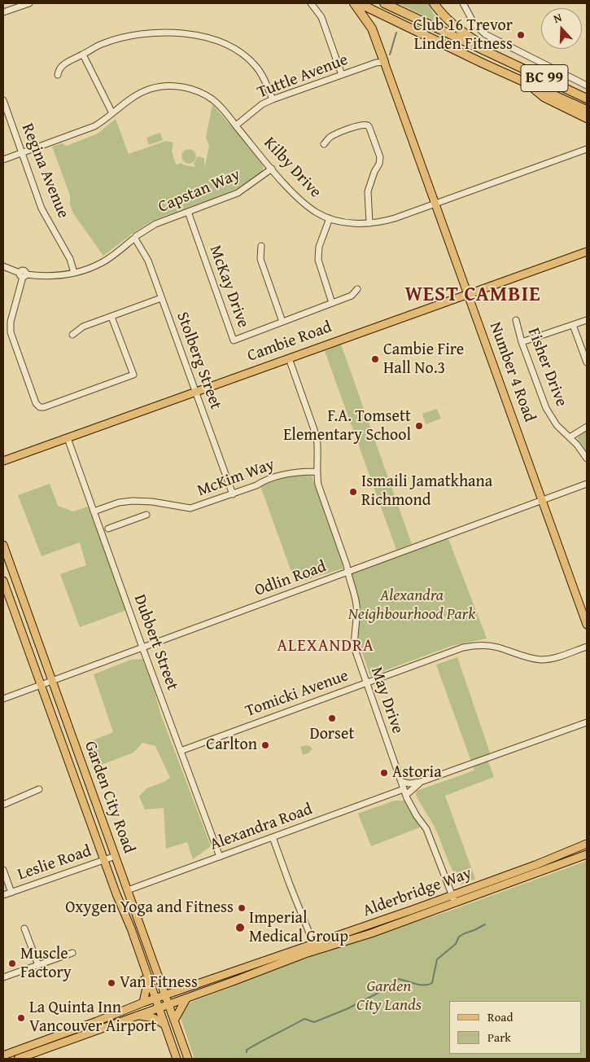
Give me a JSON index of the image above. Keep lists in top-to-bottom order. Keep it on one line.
{"streets":{"highway":["BC 99"],"main road":["Cambie Road","Number 4 Road","Garden City Road","Alderbridge Way"],"street":["Tuttle Avenue","Kilby Drive","Regina Avenue","Capstan Way","McKay Drive","Stolberg Street","Fisher Drive","McKim Way","Odlin Road","Dubbert Street","Tomicki Avenue","May Drive","Alexandra Road","Leslie Road"]},"crossings":[["Tuttle Avenue","Kilby Drive"],["Tuttle Avenue","Number 4 Road"],["Kilby Drive","Regina Avenue"],["Kilby Drive","Capstan Way"],["Kilby Drive","Number 4 Road"],["Regina Avenue","Capstan Way"],["Capstan Way","McKay Drive"],["Capstan Way","Stolberg Street"],["Cambie Road","Stolberg Street"],["Cambie Road","Number 4 Road"],["Cambie Road","Dubbert Street"],["Cambie Road","May Drive"],["Stolberg Street","McKim Way"],["Number 4 Road","Odlin Road"],["McKim Way","Dubbert Street"],["McKim Way","May Drive"],["Odlin Road","Dubbert Street"],["Odlin Road","May Drive"],["Odlin Road","Garden City Road"],["Dubbert Street","Tomicki Avenue"],["Dubbert Street","Alexandra Road"],["Tomicki Avenue","May Drive"],["May Drive","Alexandra Road"],["May Drive","Alderbridge Way"],["Garden City Road","Alexandra Road"],["Garden City Road","Leslie Road"],["Garden City Road","Alderbridge Way"]],"districts":["WEST CAMBIE","ALEXANDRA"],"parks":["Alexandra Neighbourhood Park","Garden City Lands"],"places":["Club 16 Trevor Linden Fitness","Cambie Fire Hall No.3","F.A. Tomsett Elementary School","Ismaili Jamatkhana Richmond","Dorset","Carlton","Astoria","Oxygen Yoga and Fitness","Imperial Medical Group","Muscle Factory","Van Fitness","La Quinta Inn Vancouver Airport"],"legend":["Road","Park"],"north":"top"}
